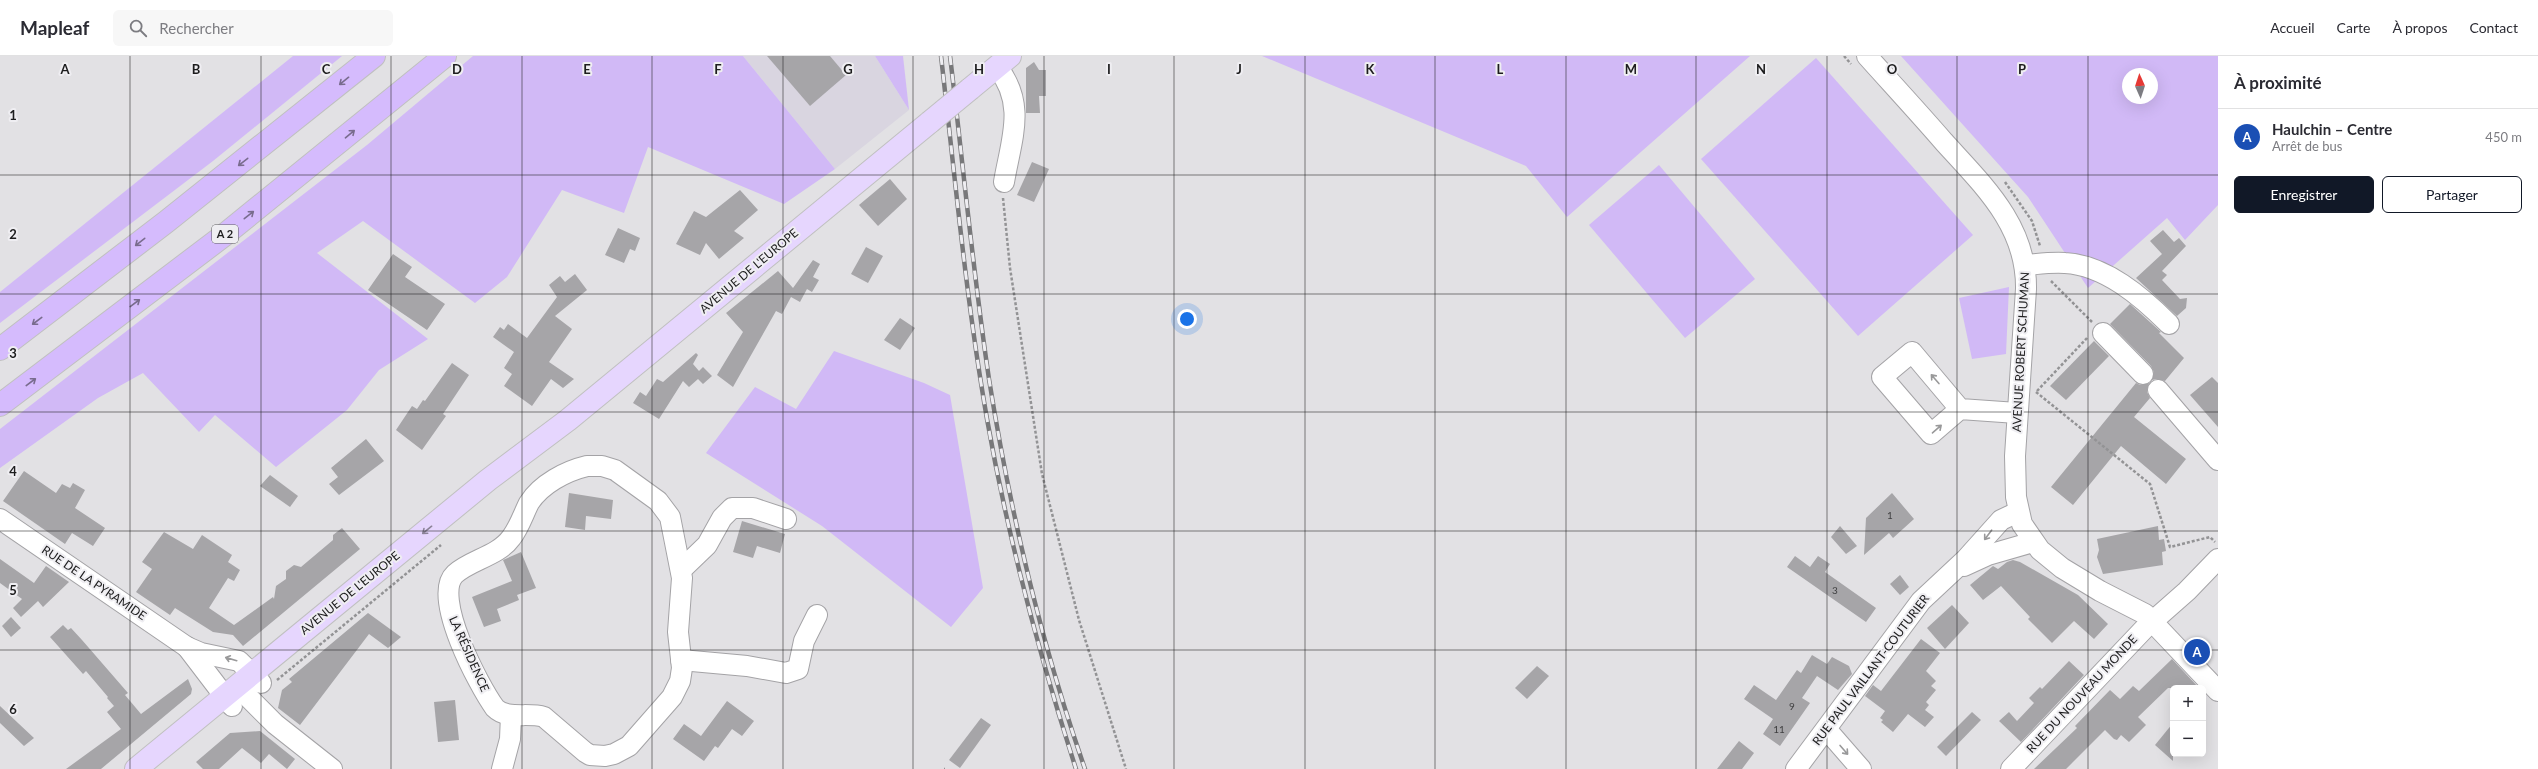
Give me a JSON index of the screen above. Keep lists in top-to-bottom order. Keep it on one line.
{"streets":{"highway":["A 2"],"main road":["AVENUE DE L'EUROPE"],"street":["AVENUE ROBERT SCHUMAN","RUE DE LA PYRAMIDE","LA RÉSIDENCE","RUE PAUL VAILLANT-COUTURIER","RUE DU NOUVEAU MONDE"]},"crossings":[["AVENUE DE L'EUROPE","RUE DE LA PYRAMIDE"],["AVENUE ROBERT SCHUMAN","RUE PAUL VAILLANT-COUTURIER"]],"house_numbers":["1","3","9","11"],"north":"top","page":{"header":"Mapleaf","search":"Rechercher","nav":["Accueil","Carte","À propos","Contact"],"heading":"À proximité","list":[{"mark":"A","name":"Haulchin – Centre","note":"Arrêt de bus","value":"450 m"}],"buttons":["Enregistrer","Partager"],"pins":"A","map_buttons":["+","−"]},"grid":{"columns":["A","B","C","D","E","F","G","H","I","J","K","L","M","N","O","P"],"rows":["1","2","3","4","5","6"]}}
